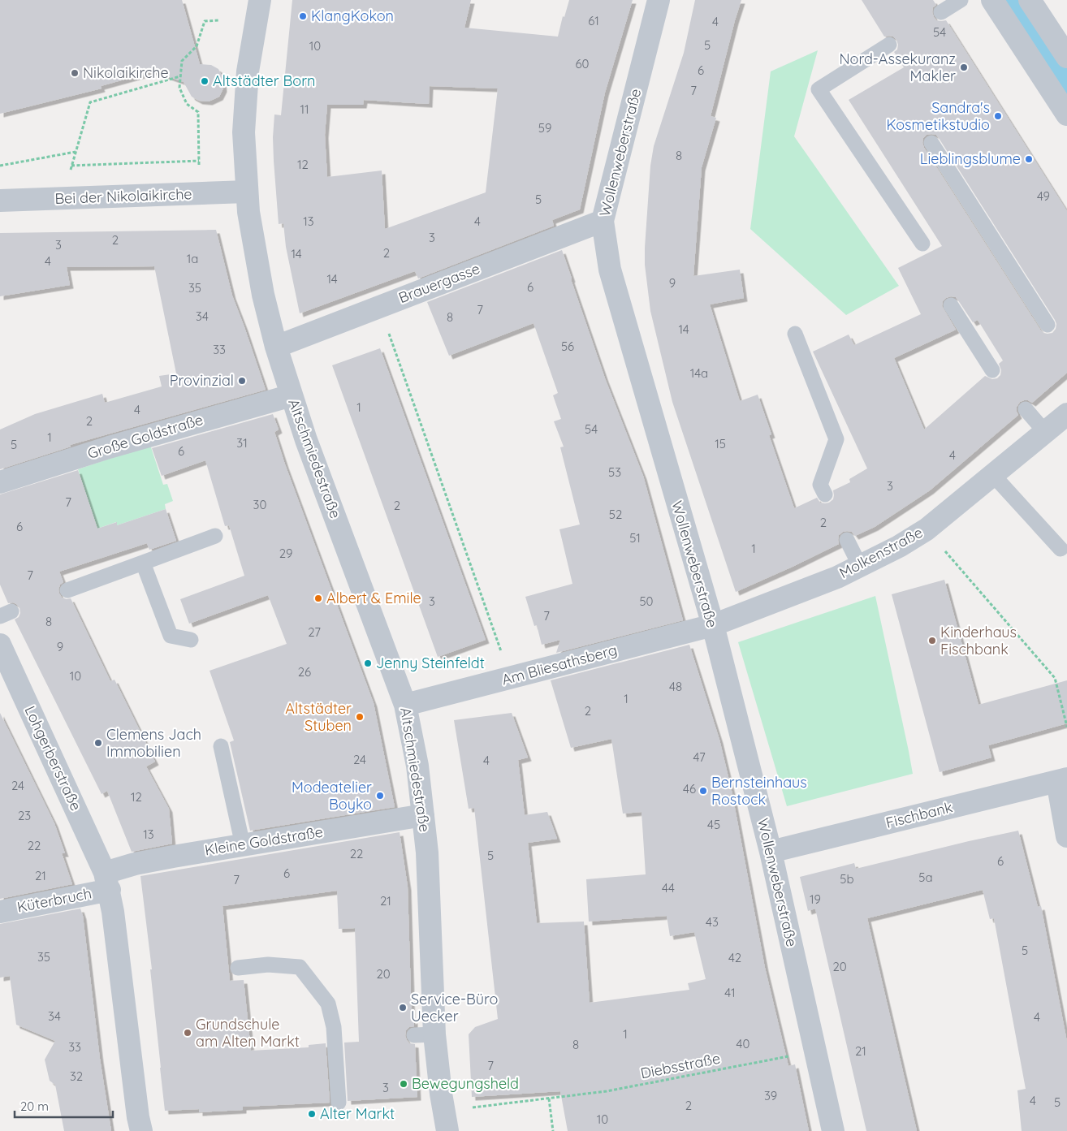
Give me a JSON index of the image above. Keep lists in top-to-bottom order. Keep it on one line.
{"streets":{"street":["Wollenweberstraße","Bei der Nikolaikirche","Brauergasse","Große Goldstraße","Altschmiedestraße","Molkenstraße","Am Bliesathsberg","Lohgerberstraße","Fischbank","Kleine Goldstraße","Küterbruch"],"path":["Diebsstraße"]},"crossings":[["Wollenweberstraße","Brauergasse"],["Wollenweberstraße","Molkenstraße"],["Wollenweberstraße","Am Bliesathsberg"],["Wollenweberstraße","Fischbank"],["Wollenweberstraße","Diebsstraße"],["Bei der Nikolaikirche","Altschmiedestraße"],["Brauergasse","Altschmiedestraße"],["Große Goldstraße","Altschmiedestraße"],["Altschmiedestraße","Am Bliesathsberg"],["Altschmiedestraße","Kleine Goldstraße"],["Molkenstraße","Am Bliesathsberg"],["Lohgerberstraße","Kleine Goldstraße"],["Lohgerberstraße","Küterbruch"],["Kleine Goldstraße","Küterbruch"]],"places":["KlangKokon","Nord-Assekuranz Makler","Nikolaikirche","Altstädter Born","Sandra's Kosmetikstudio","Lieblingsblume","Provinzial","Albert & Emile","Kinderhaus Fischbank","Jenny Steinfeldt","Altstädter Stuben","Clemens Jach Immobilien","Bernsteinhaus Rostock","Modeatelier Boyko","Service-Büro Uecker","Grundschule am Alten Markt","Bewegungsheld","Alter Markt"],"house_numbers":["61","4","54","5","10","60","6","7","11","59","8","12","49","5","13","4","3","2","3","2","14","1a","4","14","9","6","35","7","34","8","14","56","33","14a","1","4","2","54","1","31","15","5","6","4","53","3","7","30","2","52","2","6","51","1","29","7","3","50","7","8","27","9","26","10","48","1","2","47","24","4","24","46","12","23","45","13","22","22","5","6","6","21","5a","5b","7","44","19","21","43","5","35","42","20","20","41","34","4","1","40","8","33","21","7","32","3","39","4","5","2","10"],"scale_bar":"20 m"}
